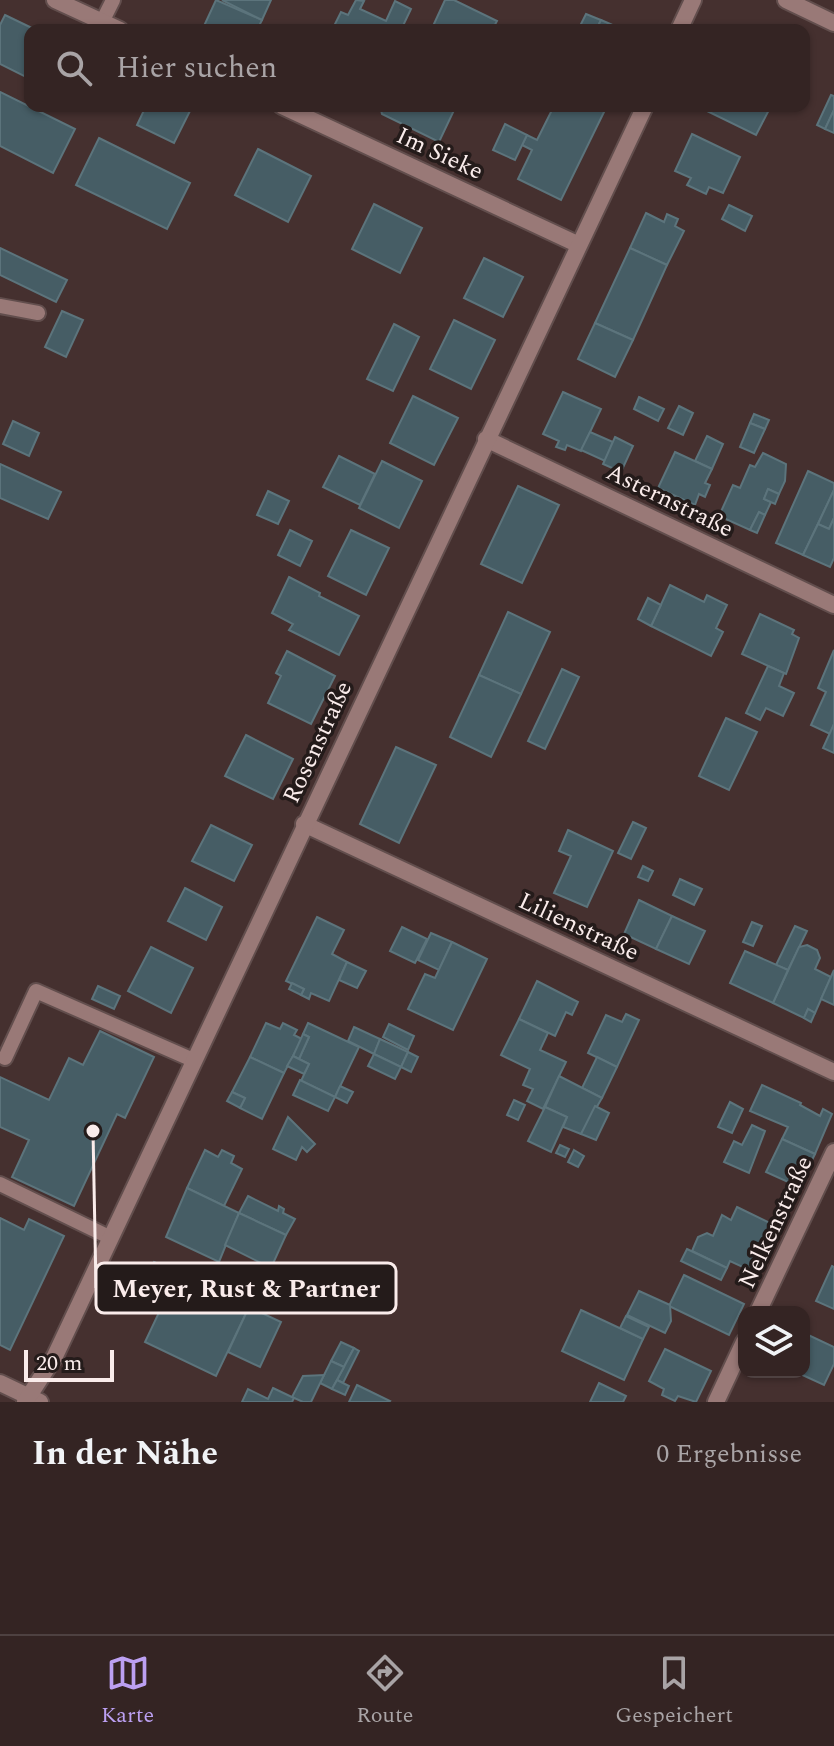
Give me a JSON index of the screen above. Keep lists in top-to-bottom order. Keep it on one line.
{"streets":{"street":["Im Sieke","Asternstraße","Rosenstraße","Lilienstraße","Nelkenstraße"]},"crossings":[["Im Sieke","Rosenstraße"],["Asternstraße","Rosenstraße"],["Rosenstraße","Lilienstraße"]],"places":["Meyer, Rust & Partner"],"scale_bar":"20 m","page":{"search":"Hier suchen","scale":"20 m","heading":["In der Nähe","0 Ergebnisse"],"nav":["Karte","Route","Gespeichert"]}}
